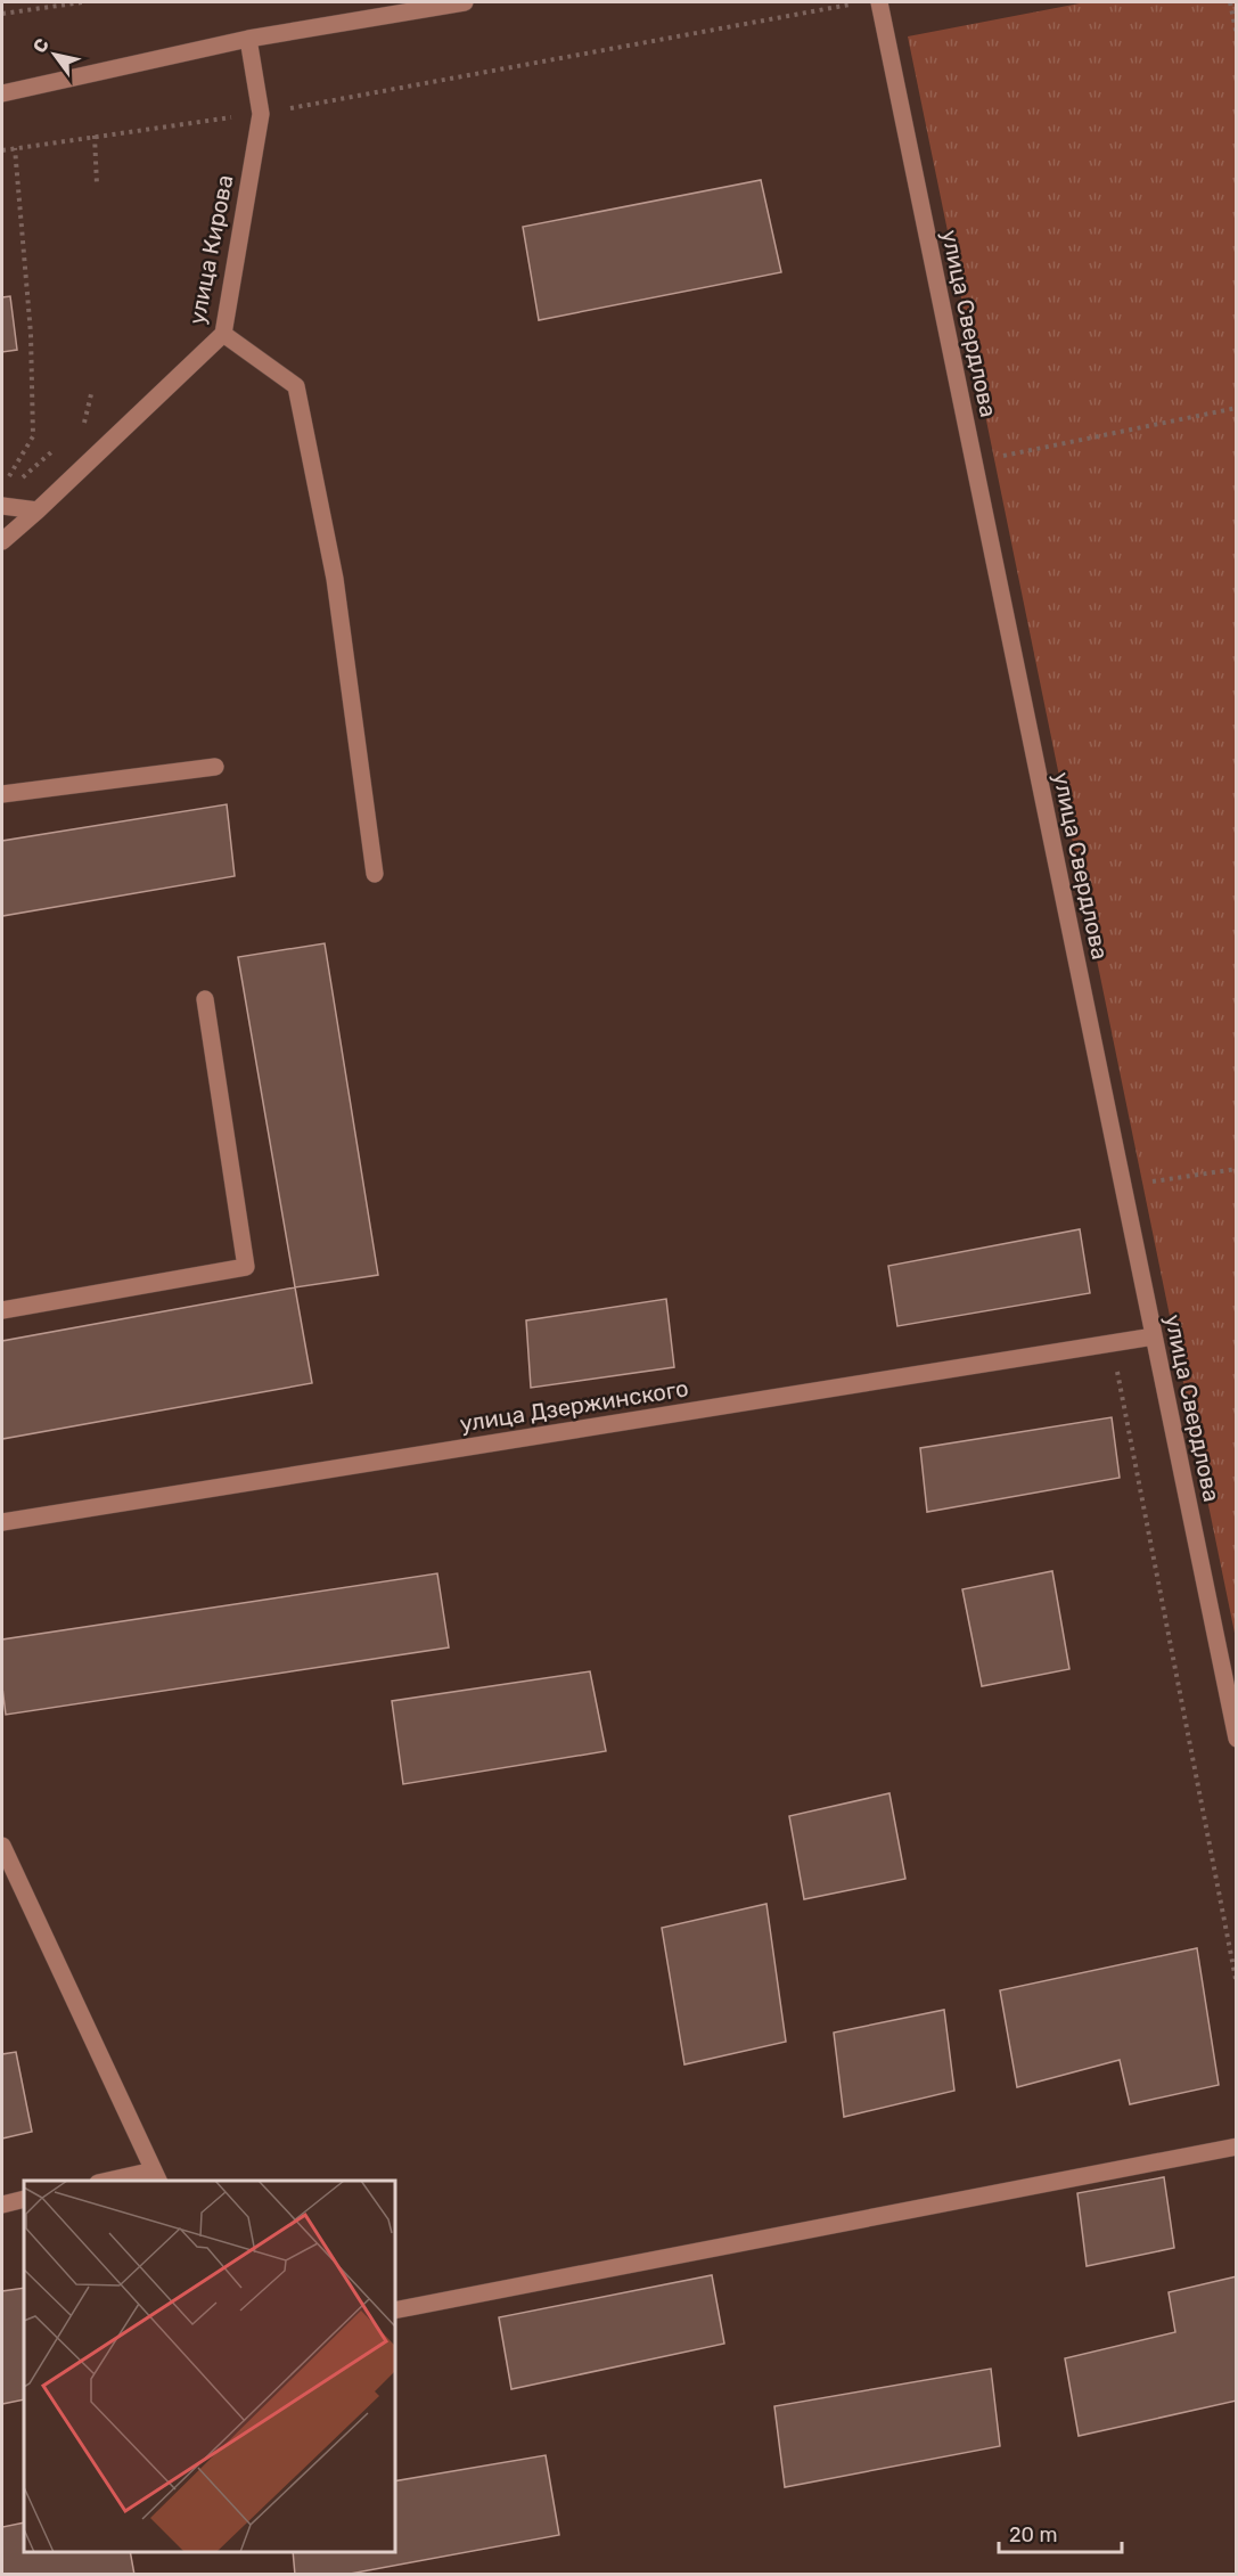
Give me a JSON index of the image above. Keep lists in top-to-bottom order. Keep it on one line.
{"streets":{"street":["улица Кирова","улица Свердлова","улица Дзержинского"]},"crossings":[["улица Свердлова","улица Дзержинского"]],"scale_bar":"20 m","north":"top left"}
